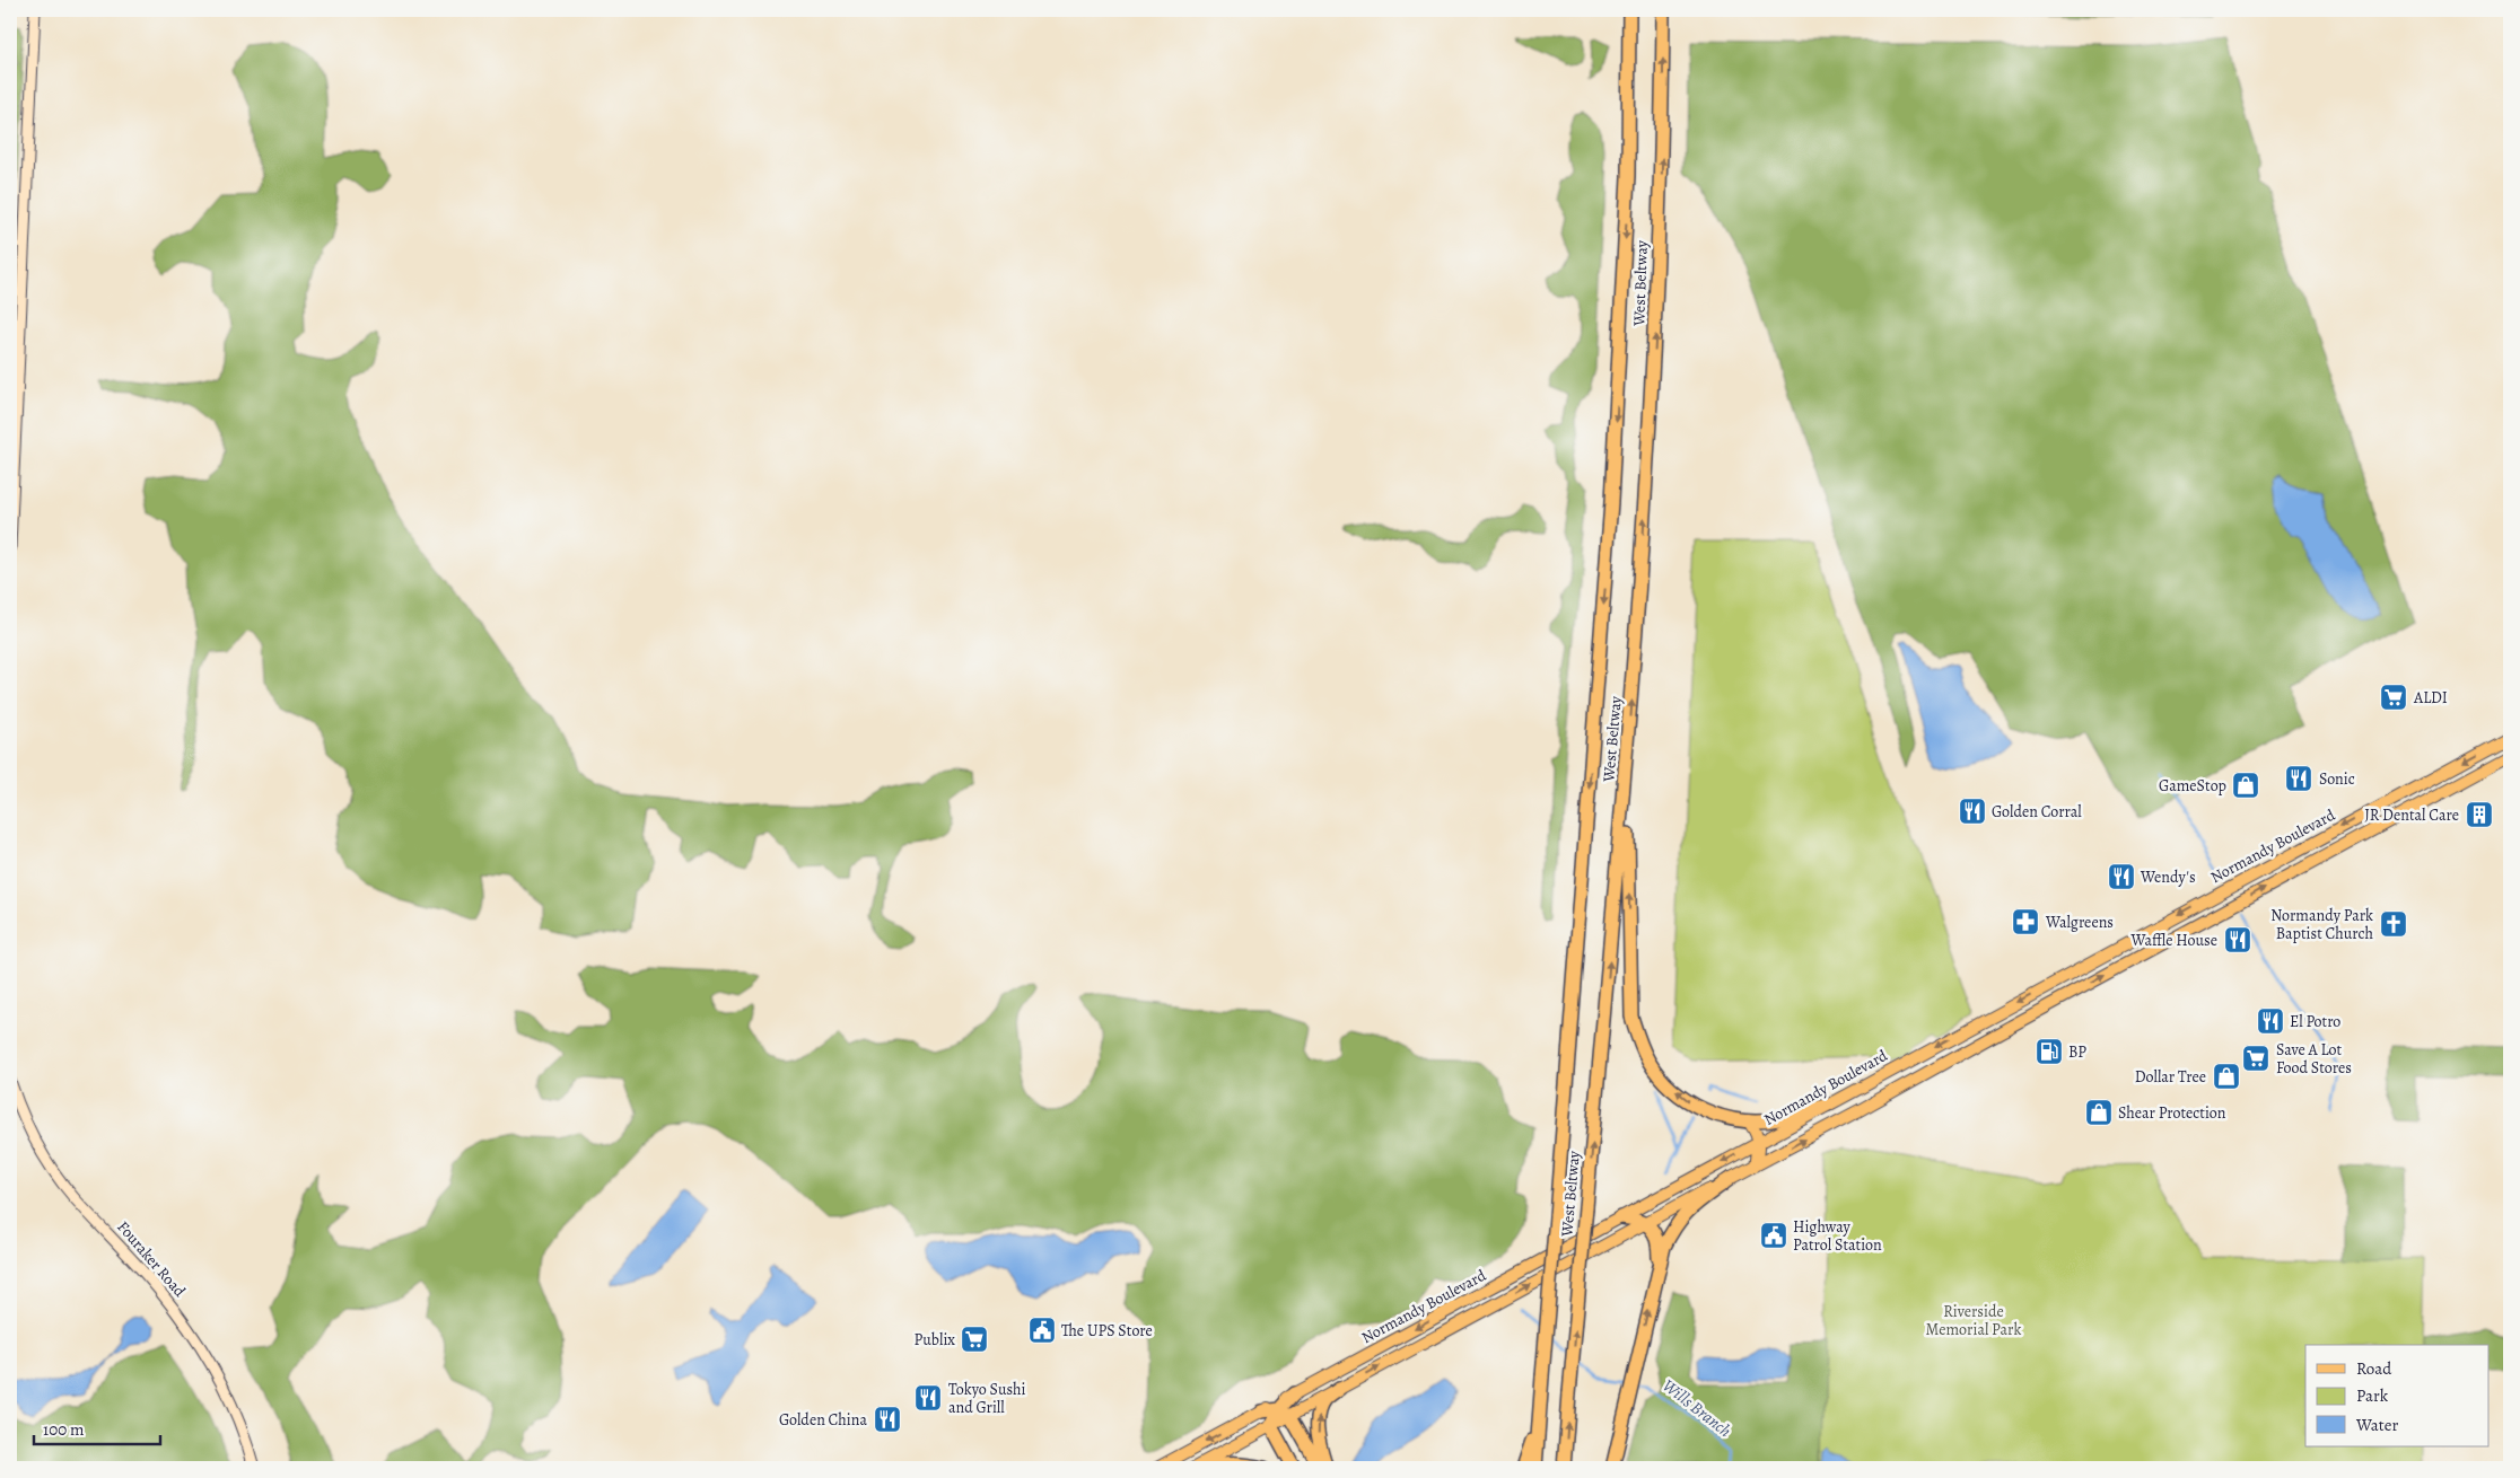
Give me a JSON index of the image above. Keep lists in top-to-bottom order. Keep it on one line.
{"streets":{"highway":["West Beltway"],"main road":["Normandy Boulevard","Fouraker Road"]},"water":["Wills Branch"],"parks":["Riverside Memorial Park"],"places":{"supermarket":["ALDI","Save A Lot Food Stores","Publix"],"restaurant":["Sonic","Golden Corral","Wendy's","Waffle House","El Potro","Tokyo Sushi and Grill","Golden China"],"shop":["GameStop","Dollar Tree","Shear Protection"],"building":["JR Dental Care"],"pharmacy":["Walgreens"],"church":["Normandy Park Baptist Church"],"fuel station":["BP"],"public building":["Highway Patrol Station","The UPS Store"]},"legend":["Road","Park","Water"],"scale_bar":"100 m"}
